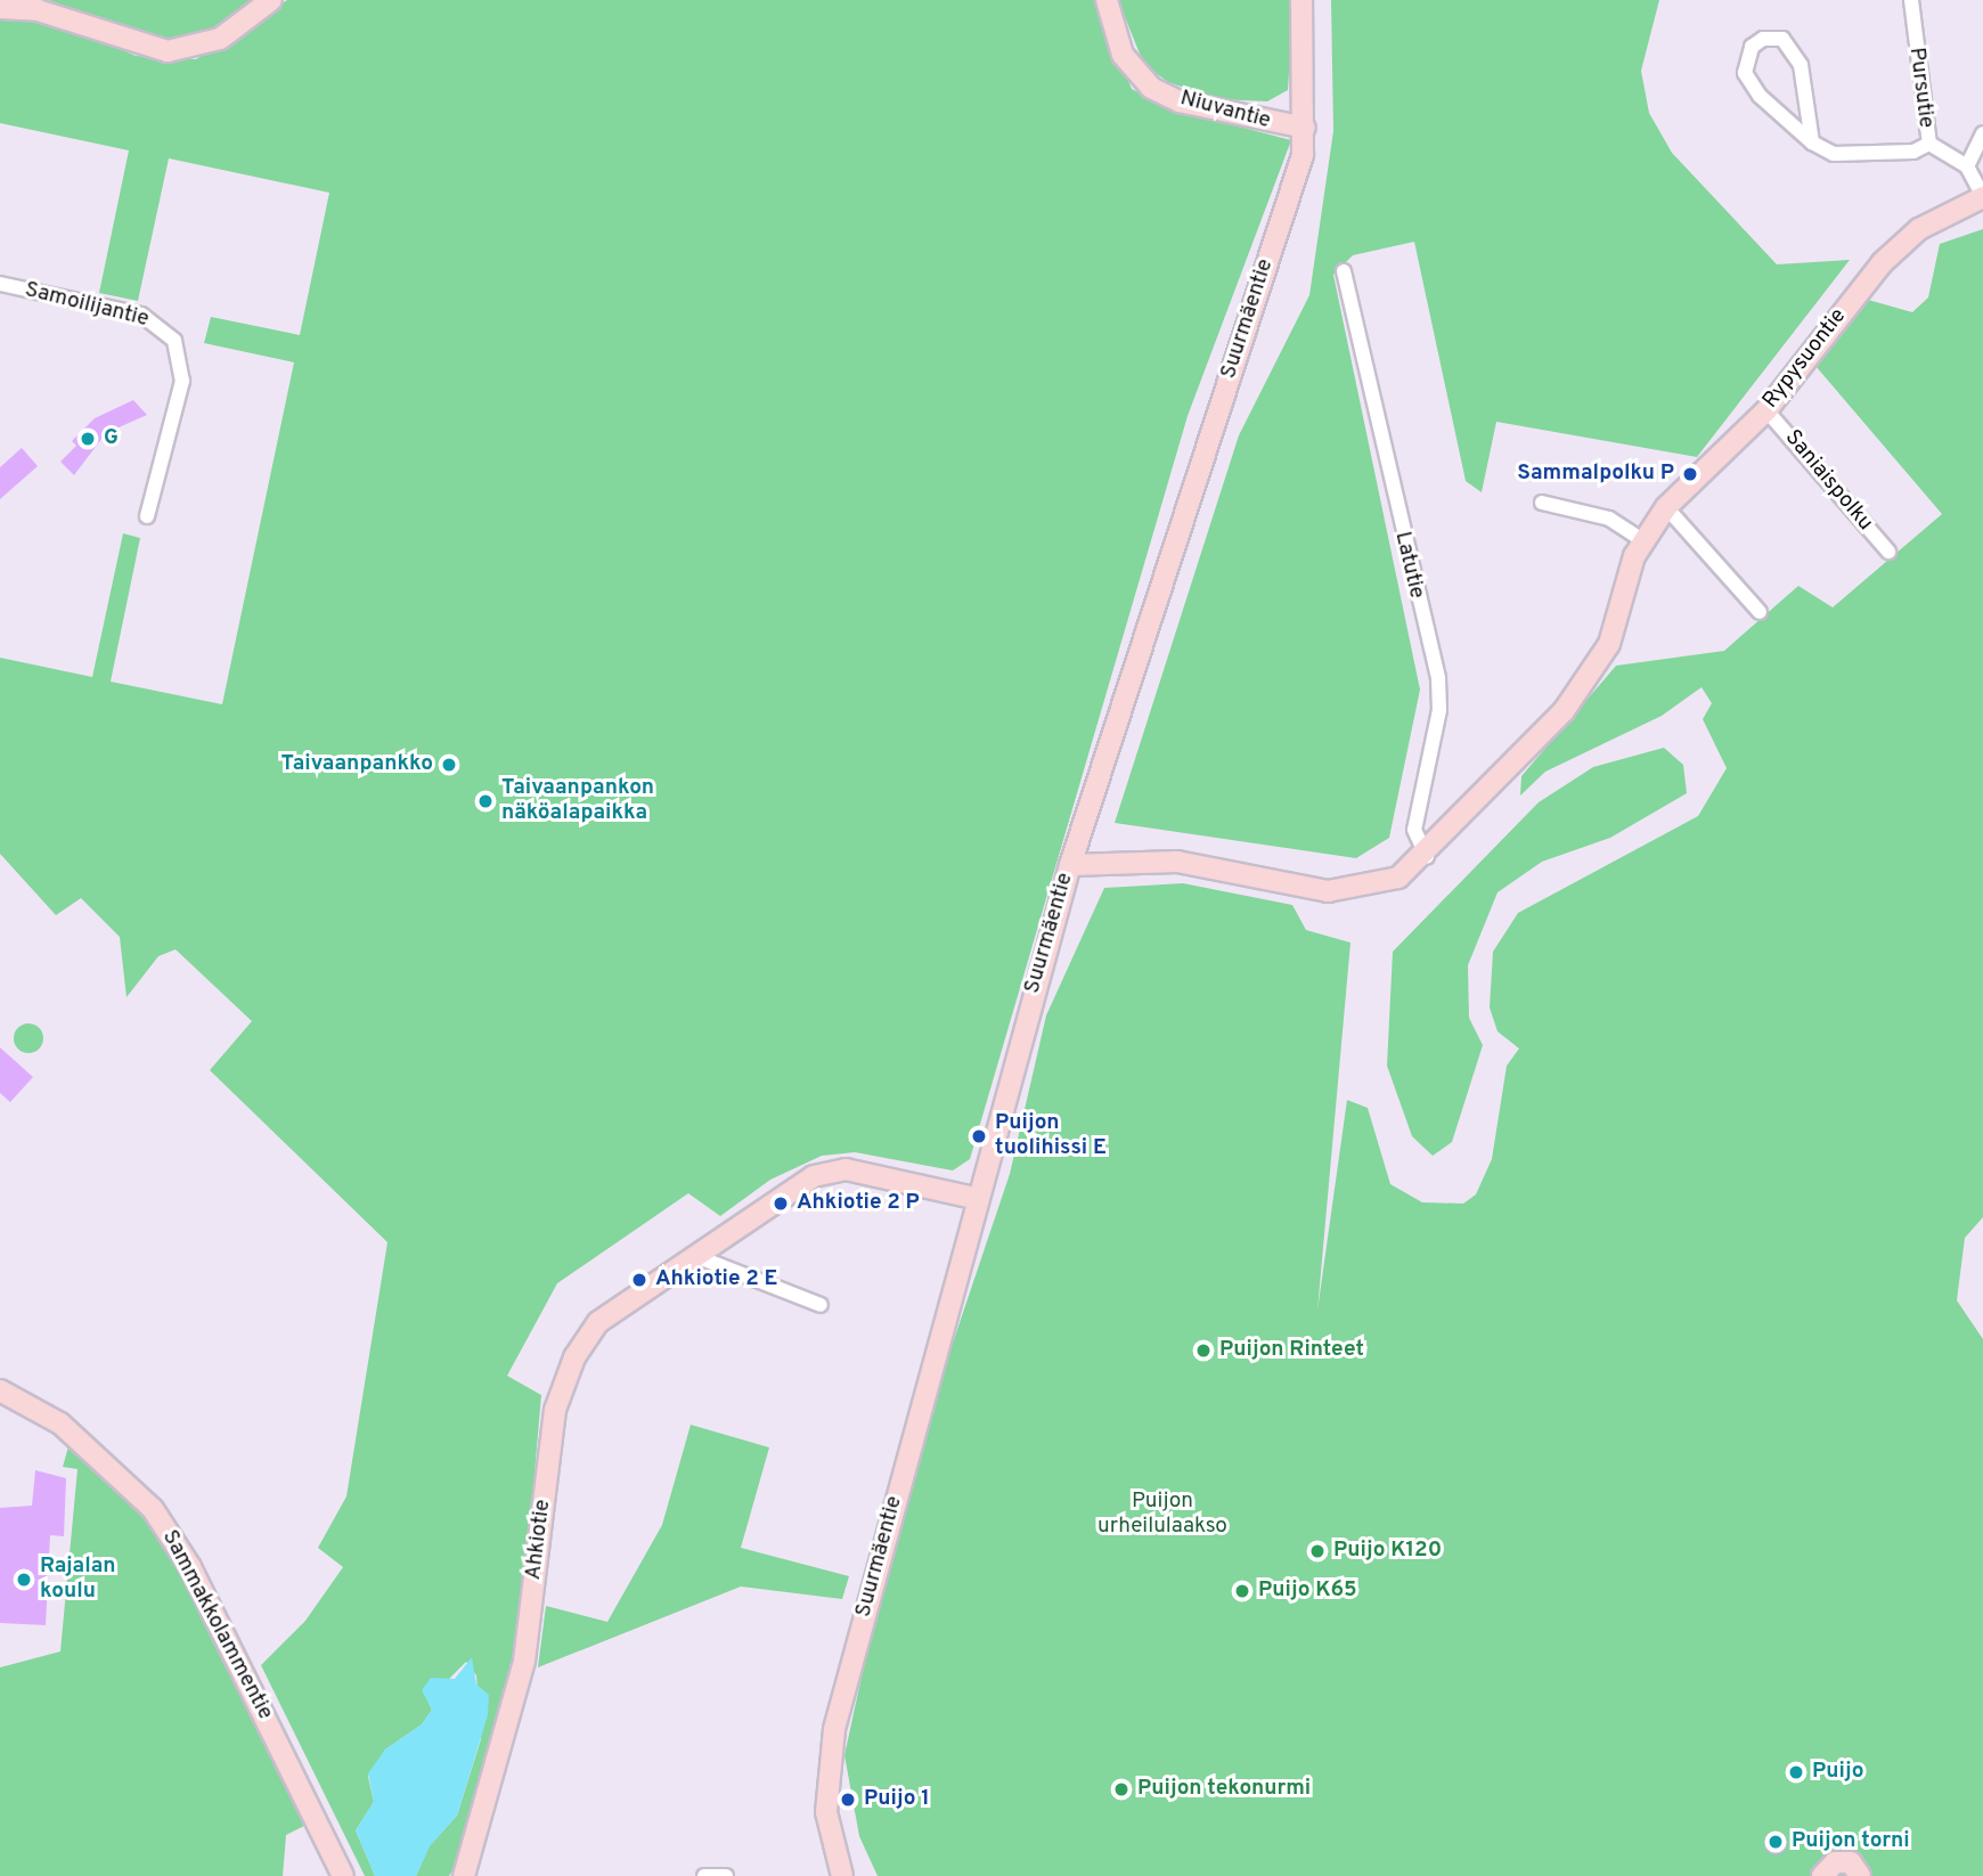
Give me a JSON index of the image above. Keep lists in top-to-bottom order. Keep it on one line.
{"streets":{"street":["Pursutie","Niuvantie","Samoilijantie","Suurmäentie","Rypysuontie","Saniaispolku","Latutie","Ahkiotie","Sammakkolammentie"]},"crossings":[["Niuvantie","Suurmäentie"],["Suurmäentie","Rypysuontie"],["Suurmäentie","Ahkiotie"],["Rypysuontie","Saniaispolku"],["Rypysuontie","Latutie"]],"parks":["Puijon urheilulaakso"],"places":["G","Sammalpolku P","Taivaanpankko","Taivaanpankon näköalapaikka","Puijon tuolihissi E","Ahkiotie 2 P","Ahkiotie 2 E","Puijon Rinteet","Puijo K120","Rajalan koulu","Puijo K65","Puijo","Puijon tekonurmi","Puijo 1","Puijon torni"]}
